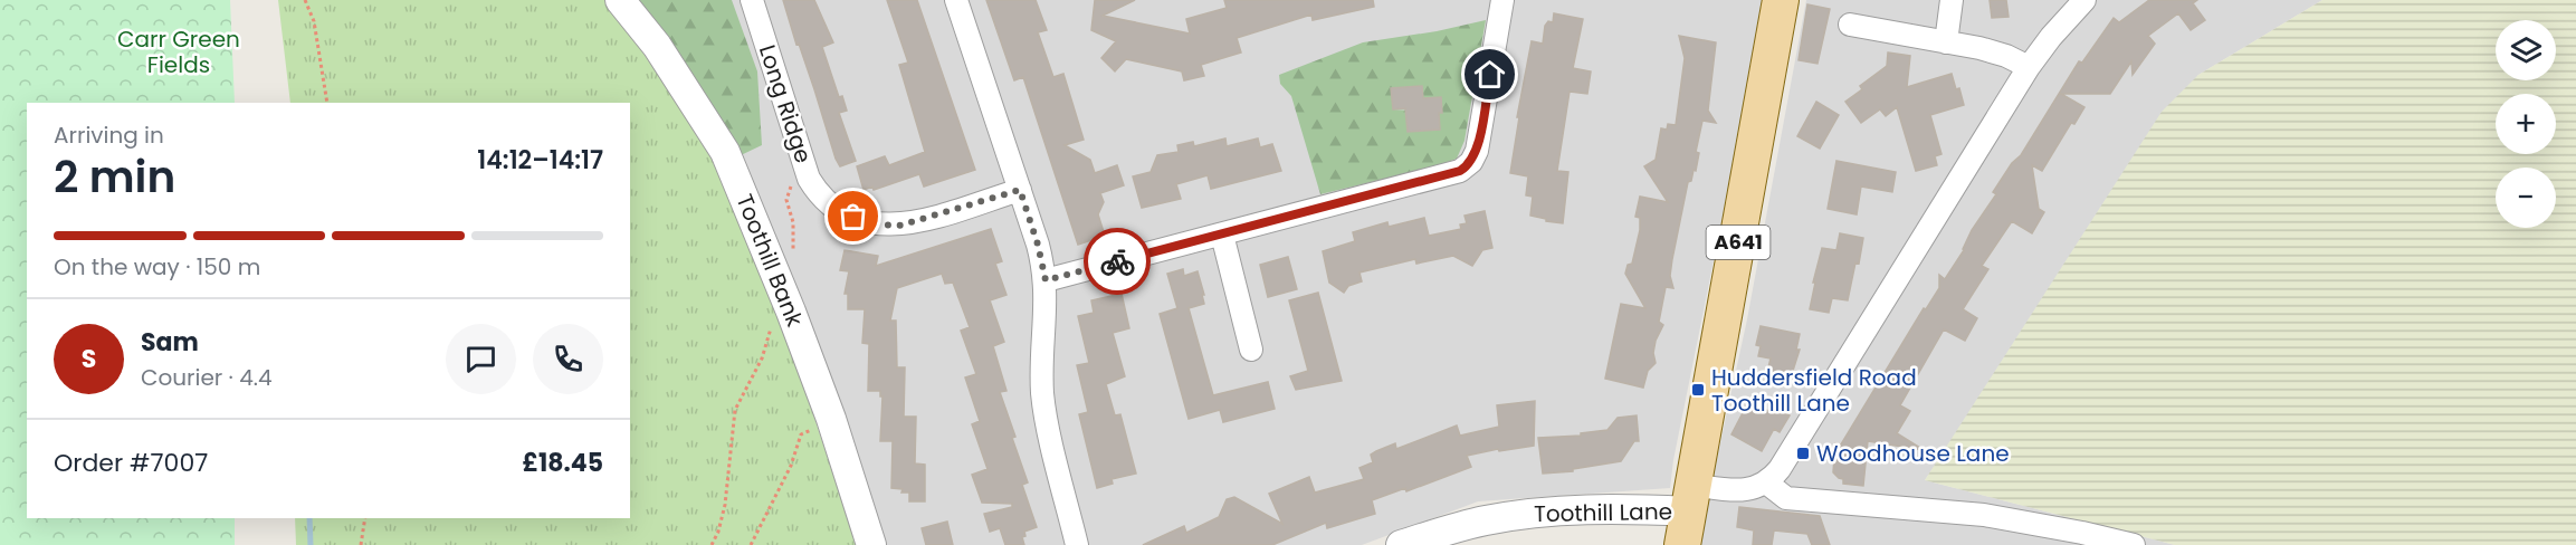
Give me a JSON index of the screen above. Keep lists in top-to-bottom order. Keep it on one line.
{"streets":{"main road":["A641"],"street":["Long Ridge","Toothill Bank","Toothill Lane"]},"crossings":[["A641","Toothill Lane"]],"parks":["Carr Green Fields"],"places":{"transit":["Huddersfield Road Toothill Lane","Woodhouse Lane"]},"page":{"map_buttons":["+","−"],"heading":["2 min","Arriving in","14:12–14:17"],"panel":["Sam","Courier · 4.4","Order #7007","£18.45"],"bar":"On the way · 150 m","round":"S"}}
